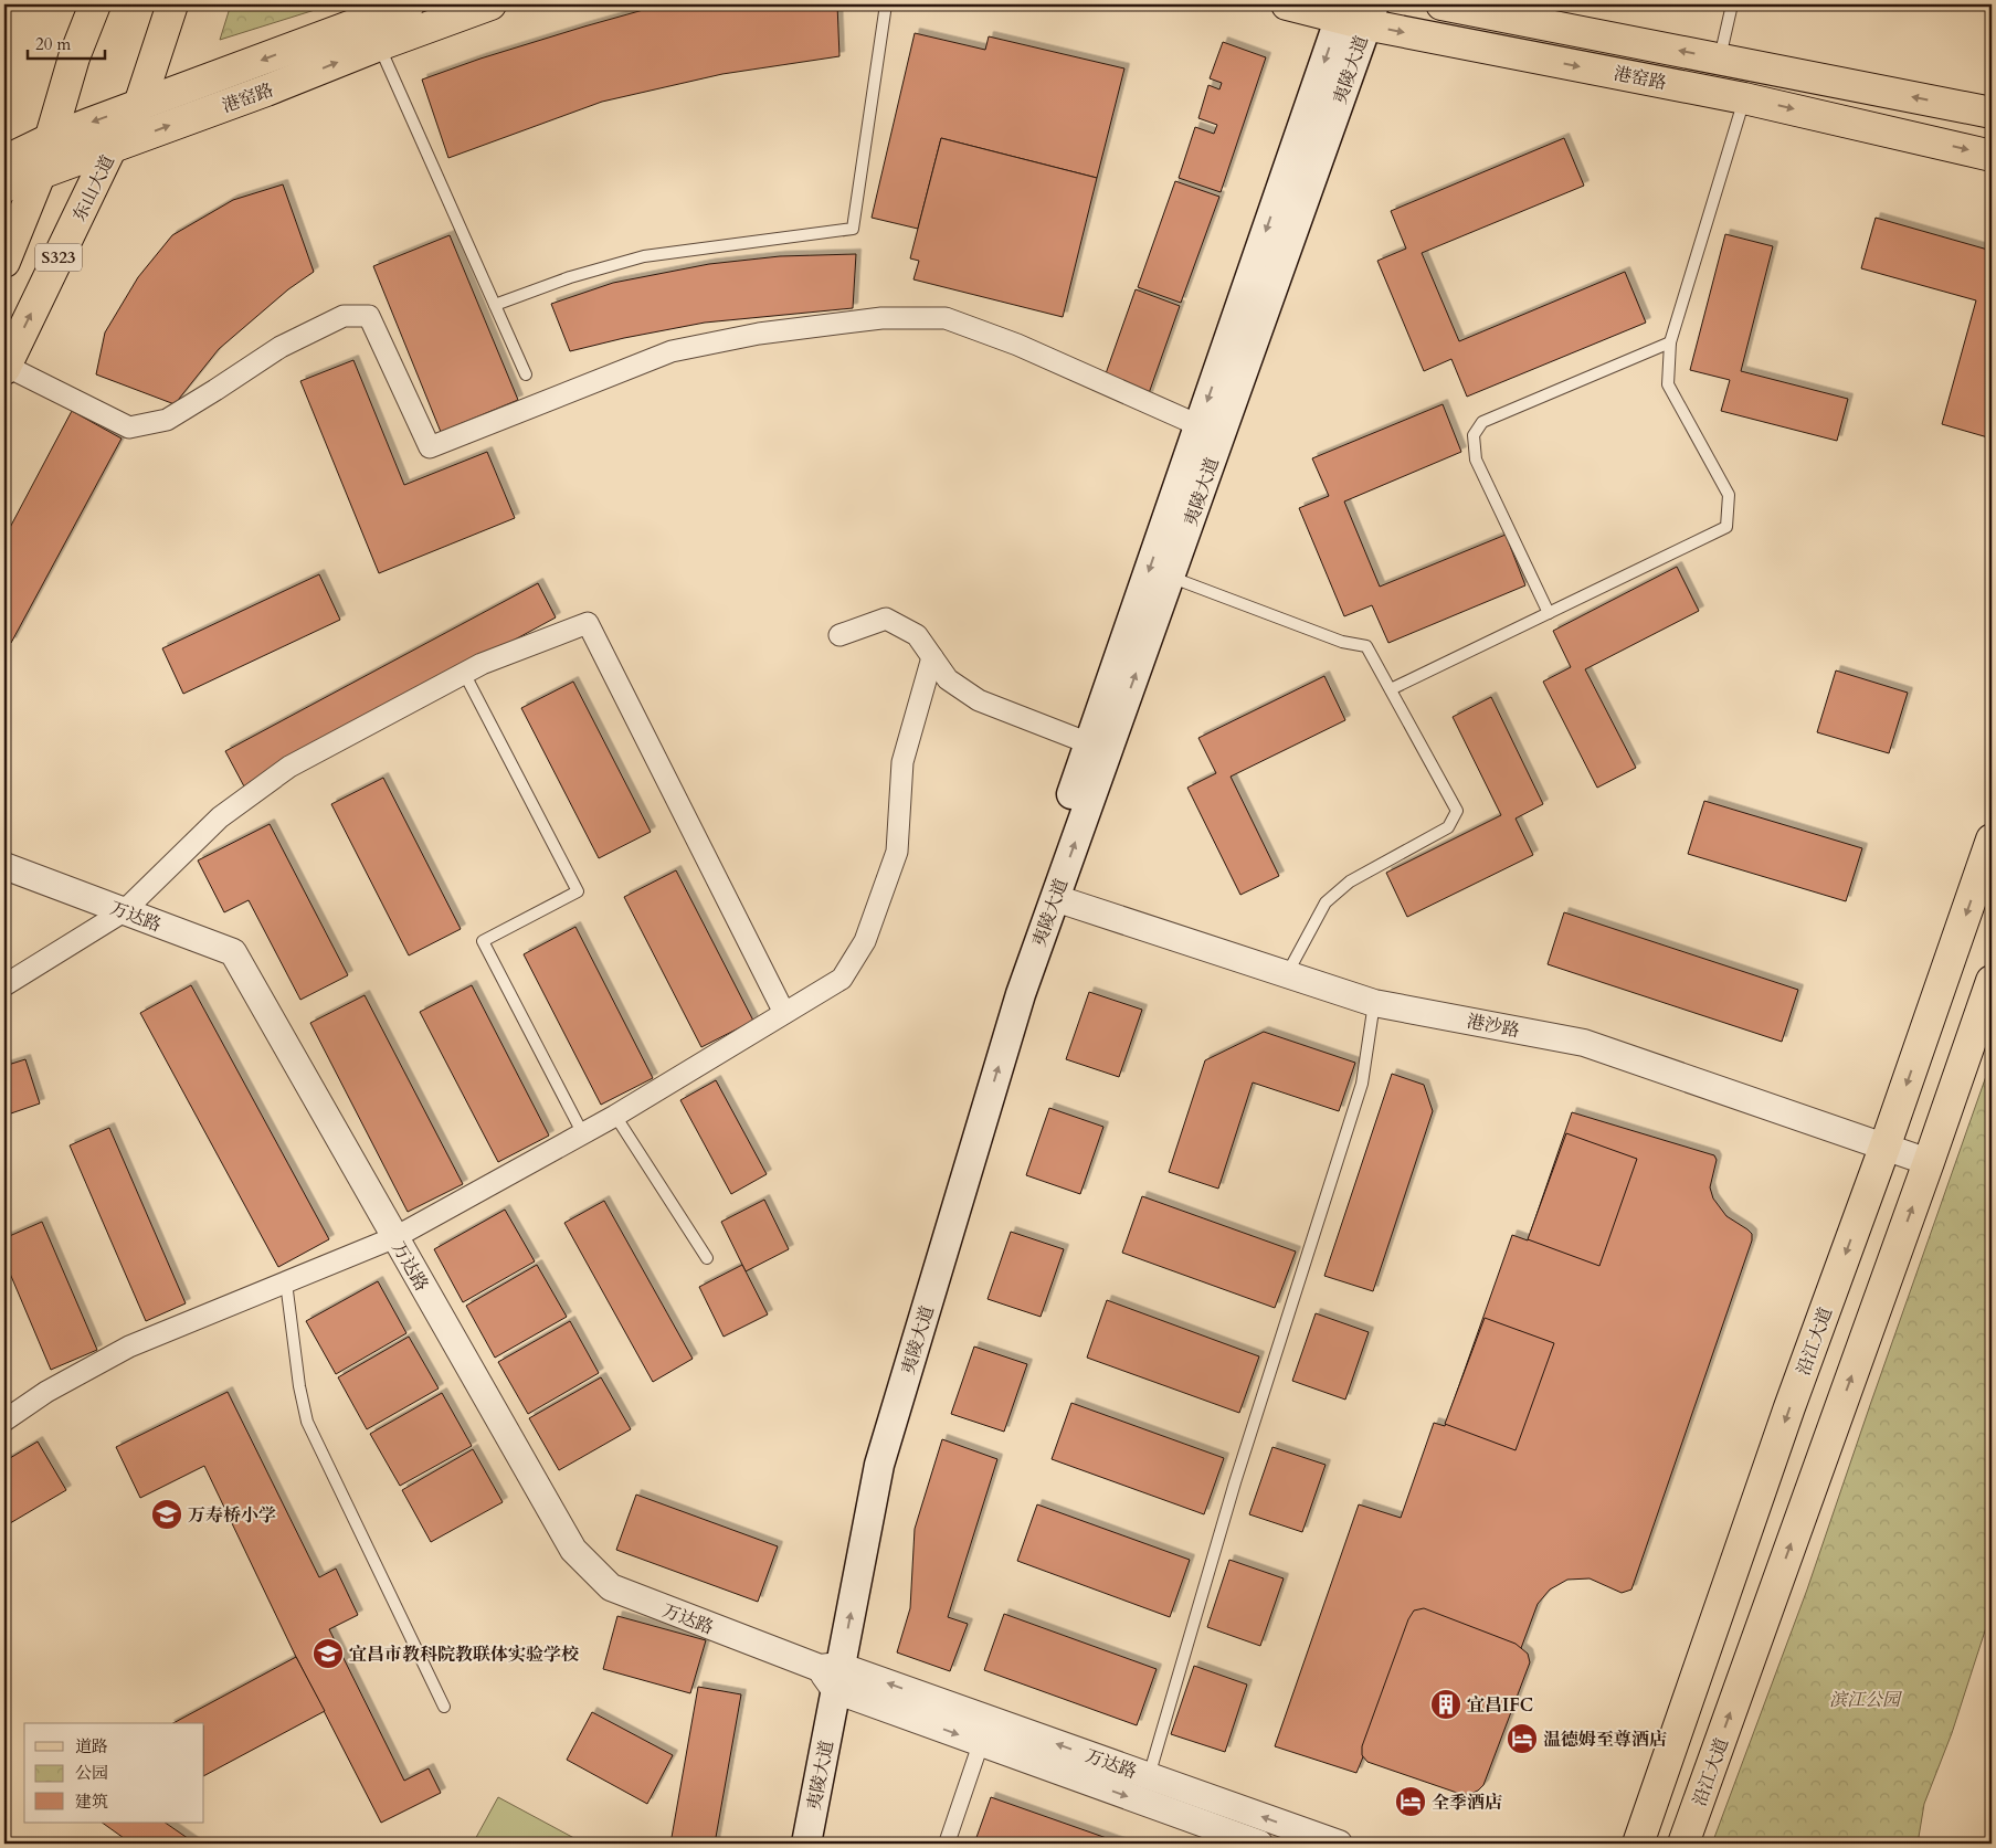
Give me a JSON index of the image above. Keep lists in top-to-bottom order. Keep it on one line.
{"streets":{"main road":["夷陵大道","港窑路","东山大道","S323","沿江大道"],"street":["万达路","港沙路"]},"crossings":[["夷陵大道","港窑路"],["夷陵大道","万达路"],["夷陵大道","港沙路"],["港窑路","东山大道"],["港窑路","S323"],["港沙路","沿江大道"]],"parks":["滨江公园"],"places":{"school or university":["万寿桥小学","宜昌市教科院教联体实验学校"],"building":["宜昌IFC"],"hotel":["温德姆至尊酒店","全季酒店"]},"legend":["道路","公园","建筑"],"scale_bar":"20 m"}
